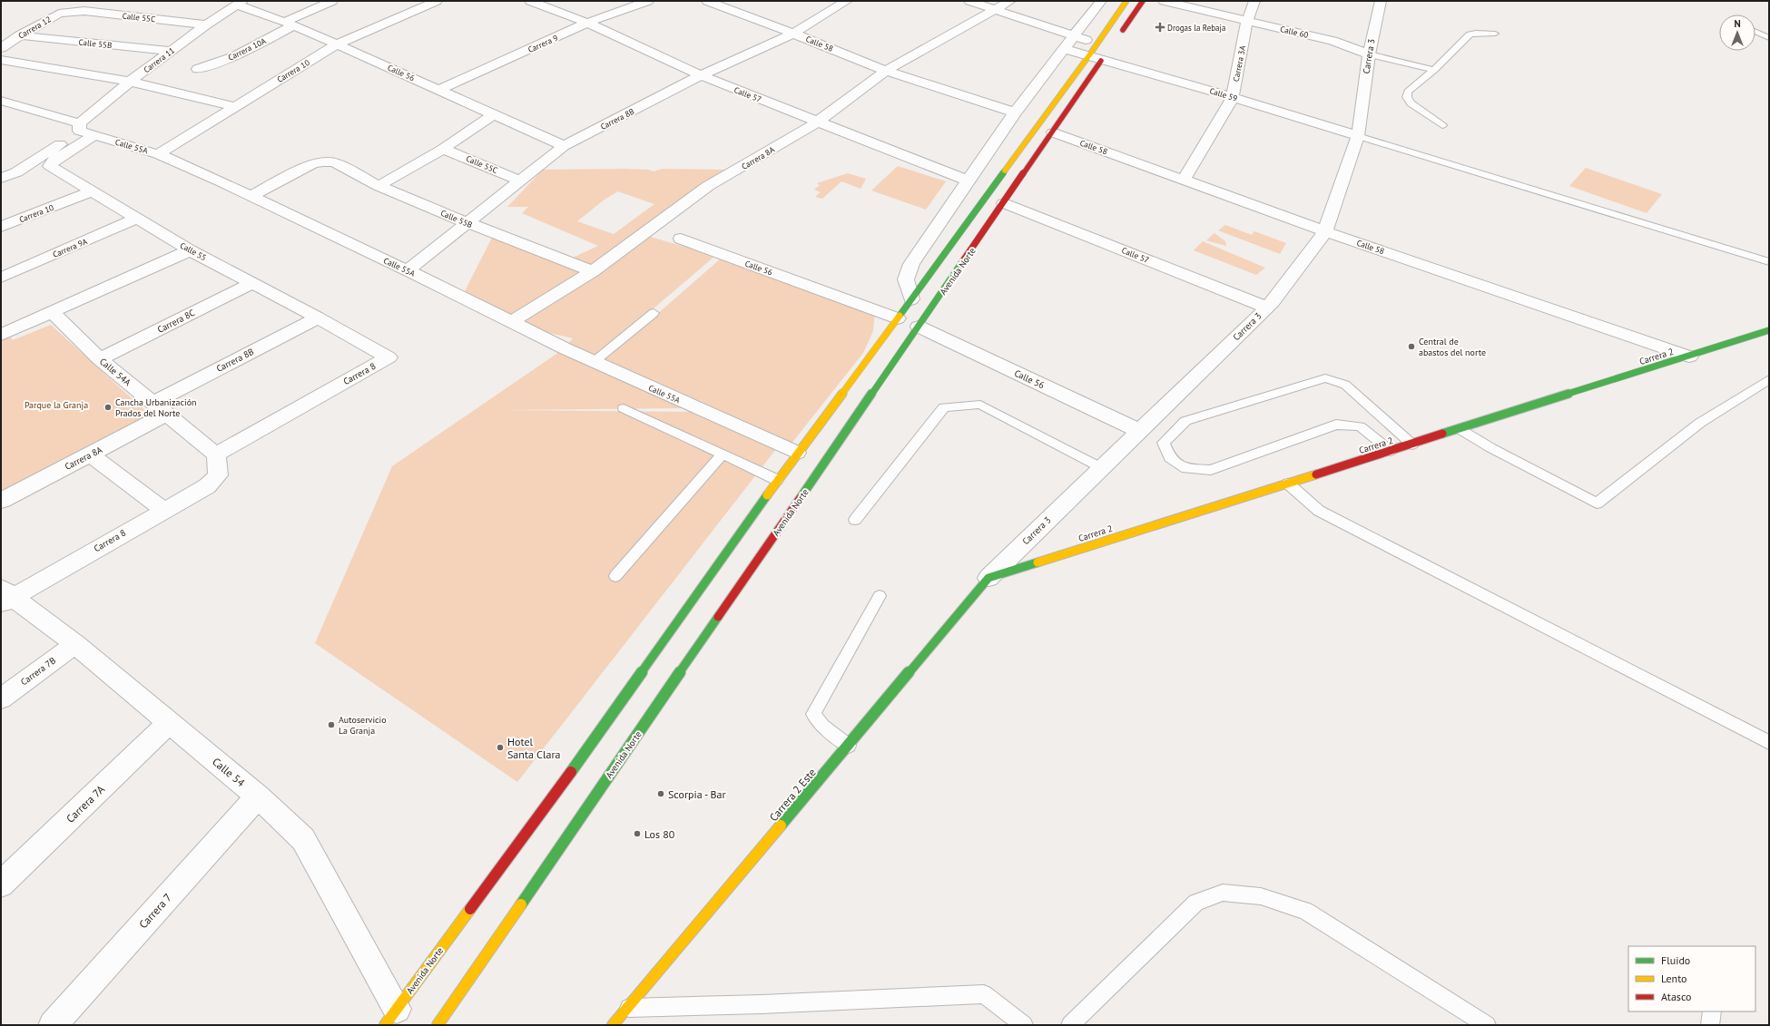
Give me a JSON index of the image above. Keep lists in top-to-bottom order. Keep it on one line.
{"streets":{"main road":["Avenida Norte","Carrera 2","Carrera 2 Este"],"street":["Calle 55C","Carrera 12","Calle 60","Calle 55B","Carrera 9","Calle 58","Carrera 10A","Carrera 3","Carrera 11","Carrera 3A","Carrera 10","Calle 56","Calle 57","Calle 59","Carrera 8B","Calle 55A","Carrera 8A","Carrera 9A","Calle 55","Carrera 8C","Calle 54A","Carrera 8","Carrera 7B","Calle 54","Carrera 7A","Carrera 7"]},"crossings":[["Calle 55C","Carrera 12"],["Calle 55C","Carrera 11"],["Calle 55C","Carrera 8B"],["Carrera 12","Calle 55B"],["Calle 60","Carrera 3"],["Calle 60","Carrera 3A"],["Calle 55B","Carrera 11"],["Calle 55B","Carrera 8B"],["Calle 55B","Calle 55A"],["Calle 55B","Carrera 8A"],["Carrera 9","Calle 56"],["Carrera 9","Calle 57"],["Calle 58","Carrera 3"],["Calle 58","Carrera 3A"],["Calle 58","Carrera 8B"],["Calle 58","Carrera 8A"],["Calle 58","Avenida Norte"],["Calle 58","Carrera 2"],["Carrera 10A","Calle 56"],["Carrera 3","Calle 56"],["Carrera 3","Calle 57"],["Carrera 3","Calle 59"],["Carrera 3","Carrera 2"],["Carrera 3","Carrera 2 Este"],["Carrera 11","Calle 56"],["Carrera 11","Calle 55A"],["Carrera 3A","Calle 59"],["Carrera 10","Calle 56"],["Carrera 10","Calle 55A"],["Carrera 10","Calle 55"],["Calle 56","Carrera 8B"],["Calle 56","Avenida Norte"],["Calle 57","Carrera 8B"],["Calle 57","Carrera 8A"],["Calle 57","Avenida Norte"],["Calle 59","Carrera 8A"],["Calle 59","Avenida Norte"],["Carrera 8B","Calle 55A"],["Carrera 8B","Carrera 8A"],["Carrera 8B","Calle 55"],["Carrera 8B","Calle 54A"],["Calle 55A","Carrera 8A"],["Calle 55A","Calle 55"],["Calle 55A","Avenida Norte"],["Carrera 8A","Calle 54A"],["Carrera 9A","Calle 55"],["Calle 55","Carrera 8C"],["Calle 55","Carrera 8"],["Avenida Norte","Calle 54"],["Carrera 8C","Calle 54A"],["Carrera 2","Carrera 2 Este"],["Calle 54A","Carrera 8"],["Carrera 8","Calle 54"],["Carrera 7B","Calle 54"],["Calle 54","Carrera 7A"],["Calle 54","Carrera 7"]],"parks":["Parque la Granja"],"places":{"health":["Drogas la Rebaja"],"other":["Central de abastos del norte","Cancha Urbanización Prados del Norte","Autoservicio La Granja","Hotel Santa Clara","Scorpia - Bar","Los 80"]},"legend":["Fluido","Lento","Atasco"],"north":"top"}
